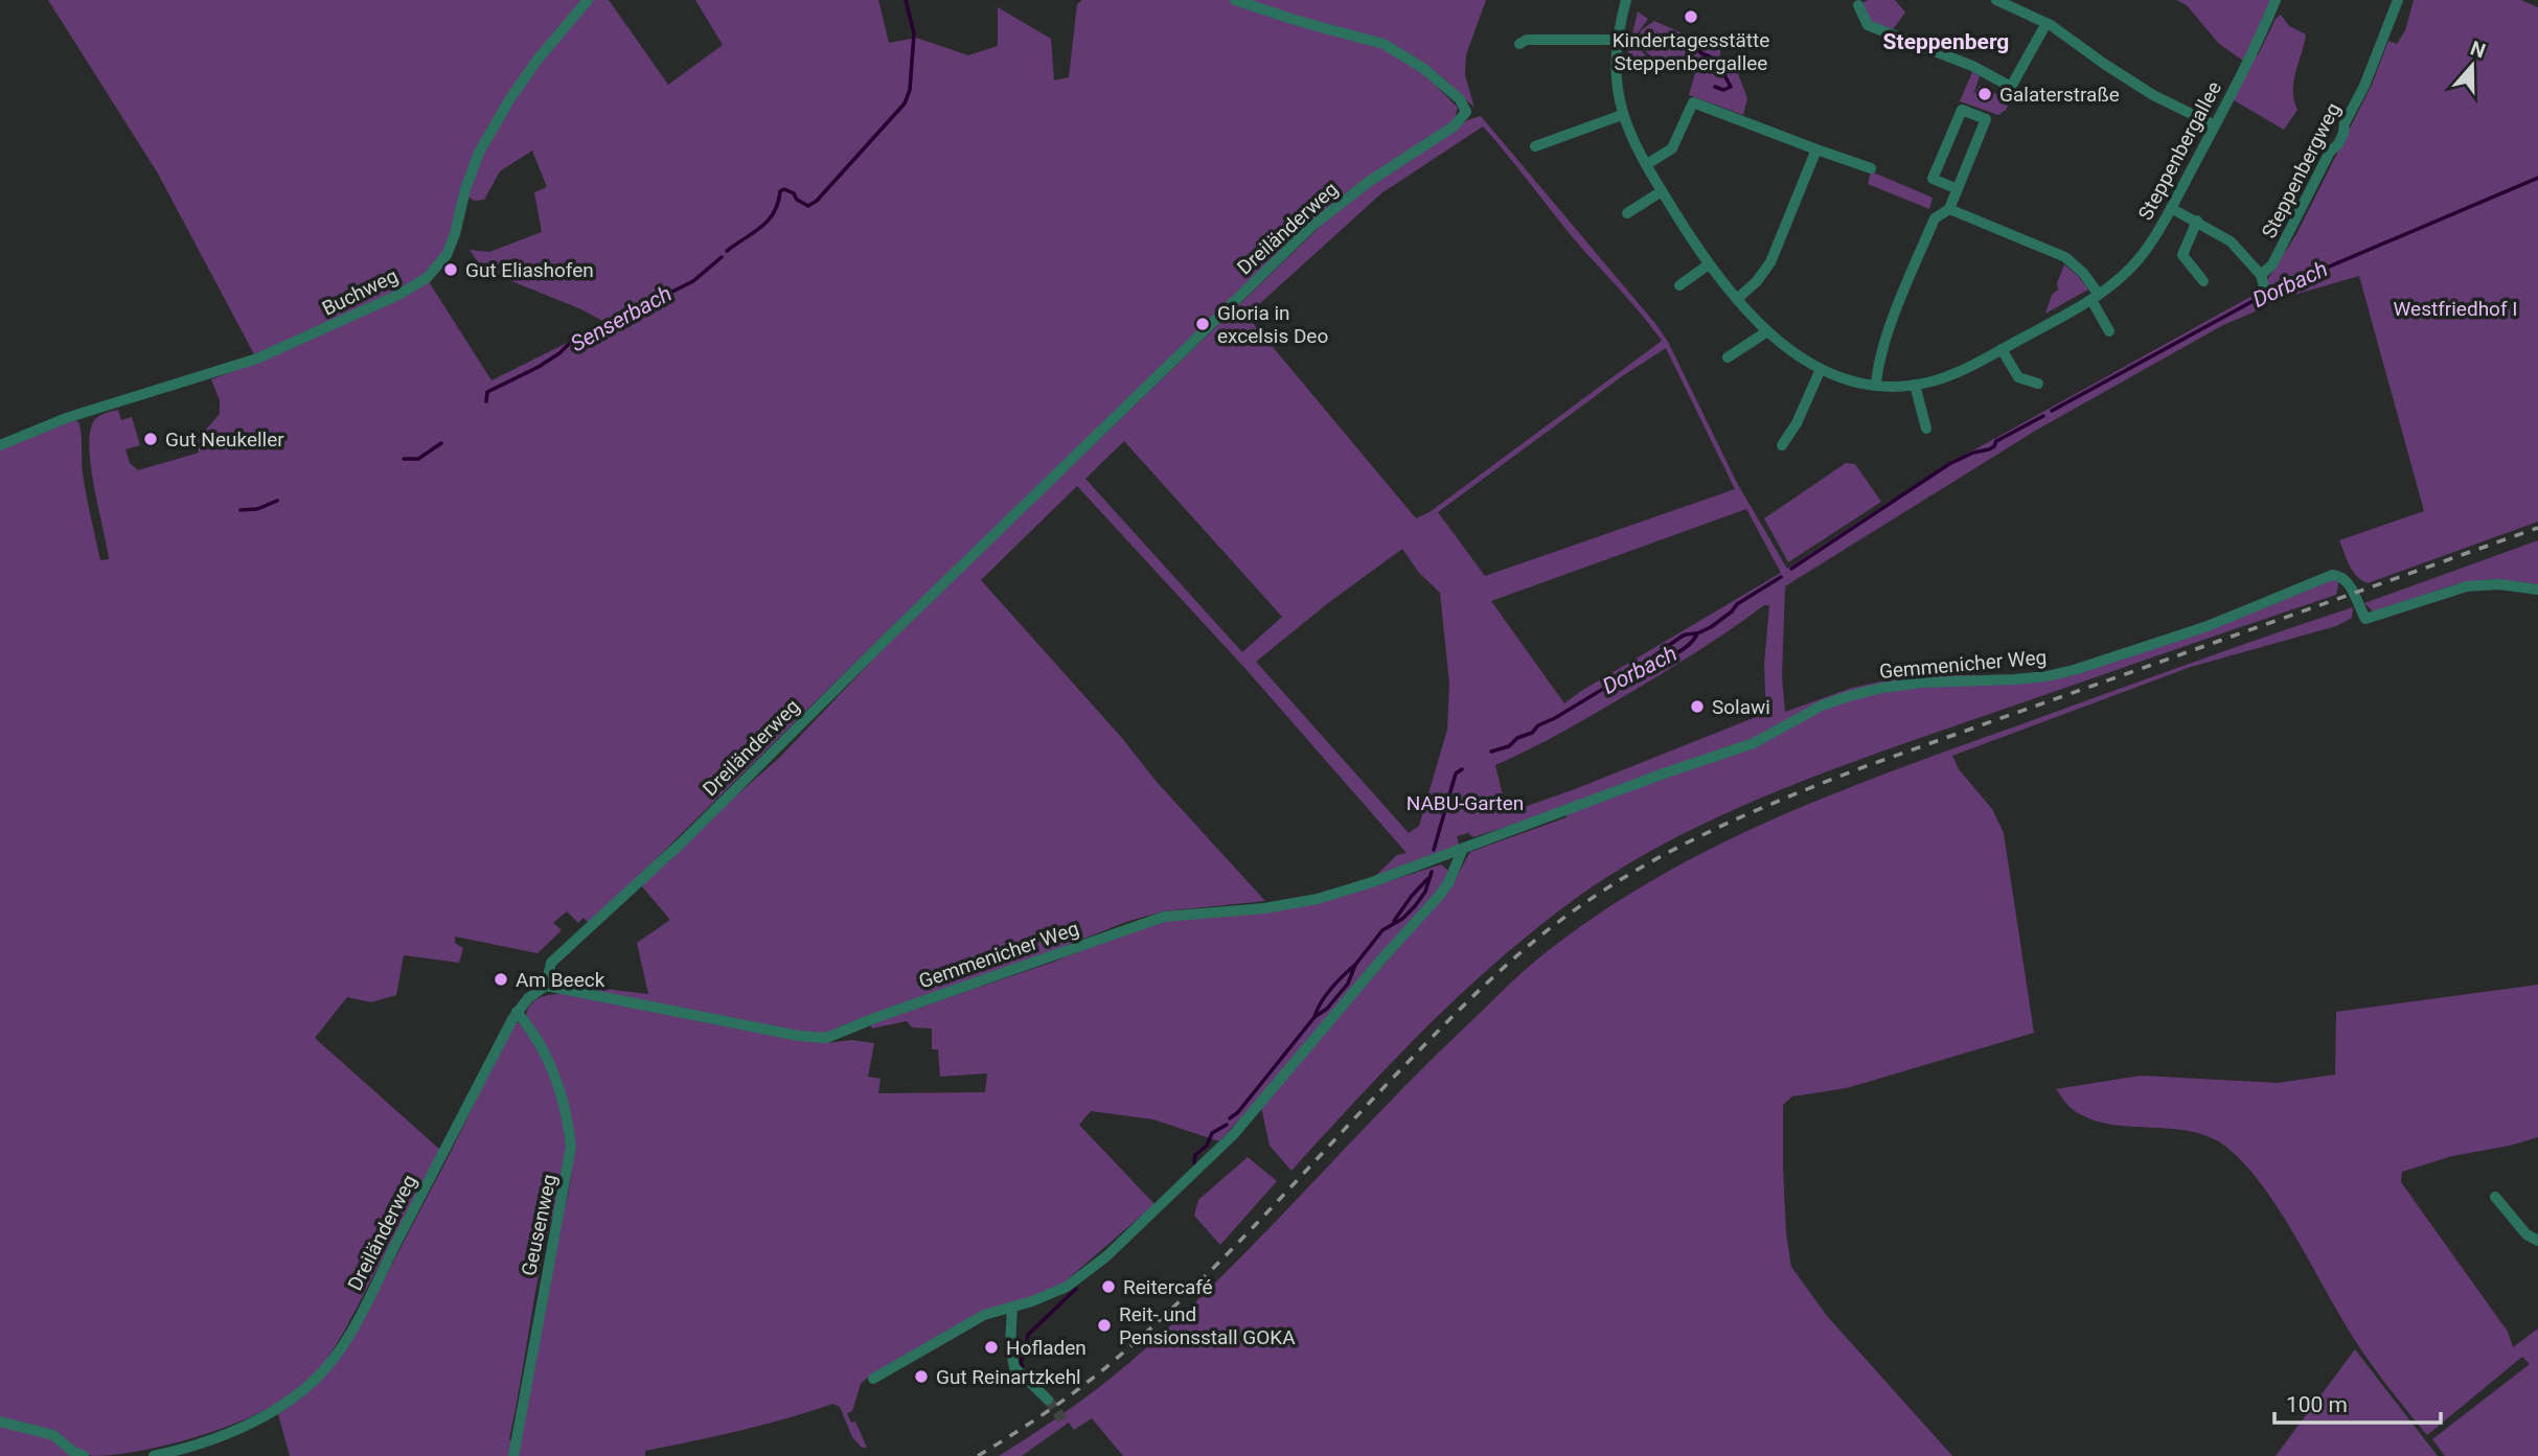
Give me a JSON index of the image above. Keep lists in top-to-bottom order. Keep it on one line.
{"streets":{"street":["Steppenbergallee","Steppenbergweg","Dreiländerweg","Buchweg","Gemmenicher Weg","Geusenweg"]},"crossings":[["Steppenbergallee","Steppenbergweg"],["Dreiländerweg","Gemmenicher Weg"],["Dreiländerweg","Geusenweg"]],"districts":["Steppenberg"],"water":["Dorbach","Senserbach"],"parks":["Westfriedhof I","NABU-Garten"],"places":["Kindertagesstätte Steppenbergallee","Galaterstraße","Gut Eliashofen","Gloria in excelsis Deo","Gut Neukeller","Solawi","Am Beeck","Reitercafé","Reit- und Pensionsstall GOKA","Hofladen","Gut Reinartzkehl"],"scale_bar":"100 m","north":"top"}
